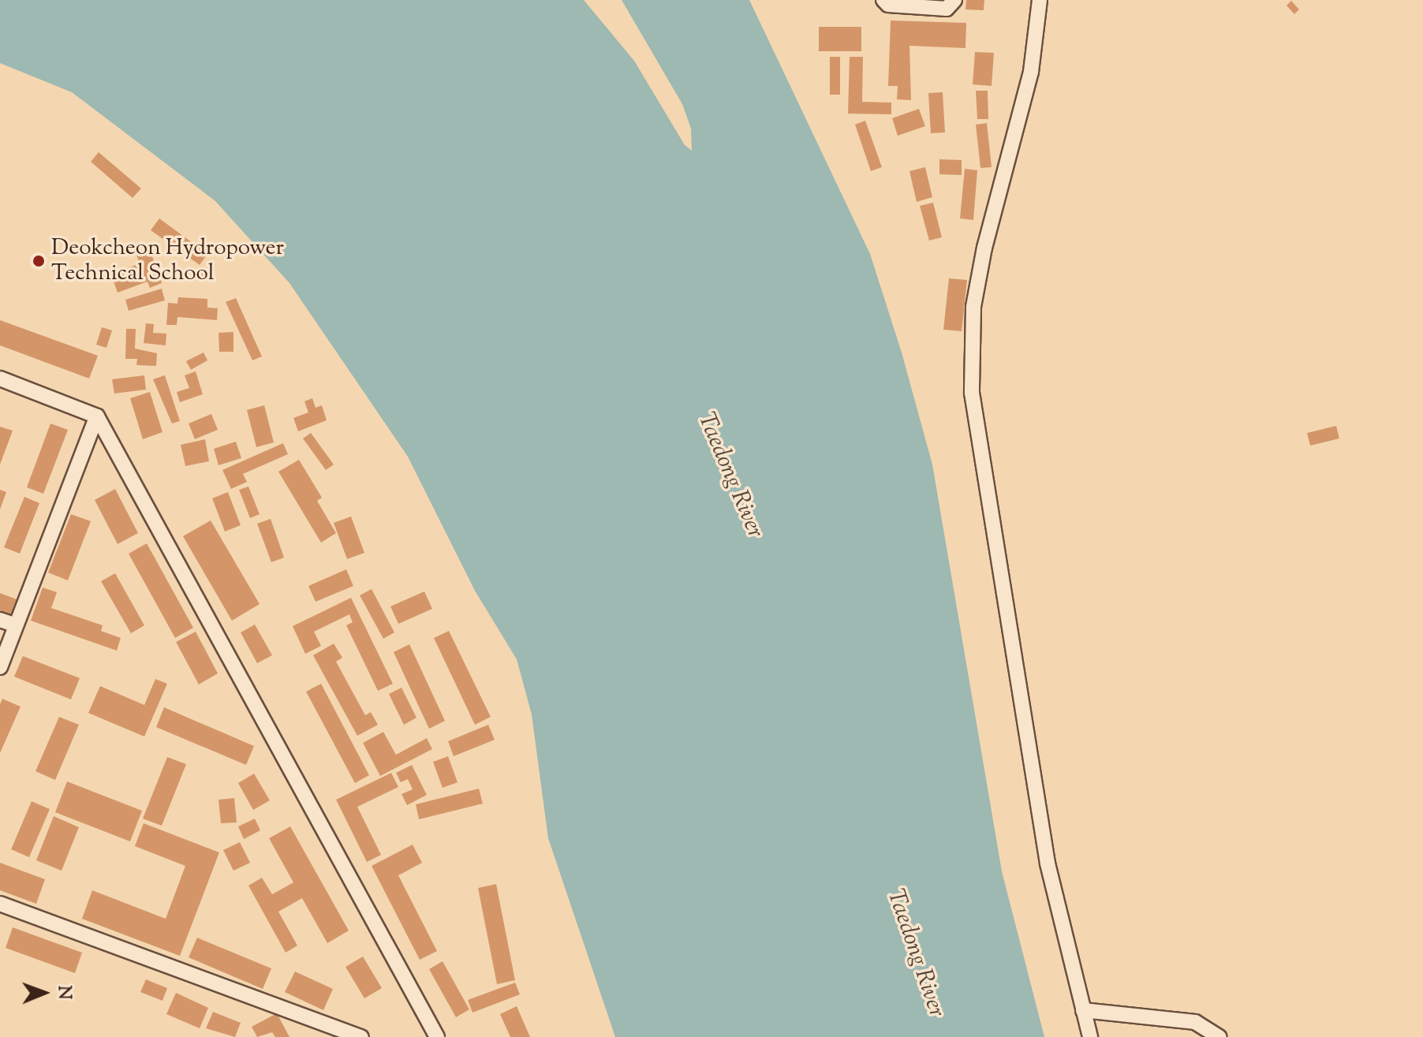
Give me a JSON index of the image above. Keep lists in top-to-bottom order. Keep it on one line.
{"water":["Taedong River"],"places":["Deokcheon Hydropower Technical School"],"north":"right"}
